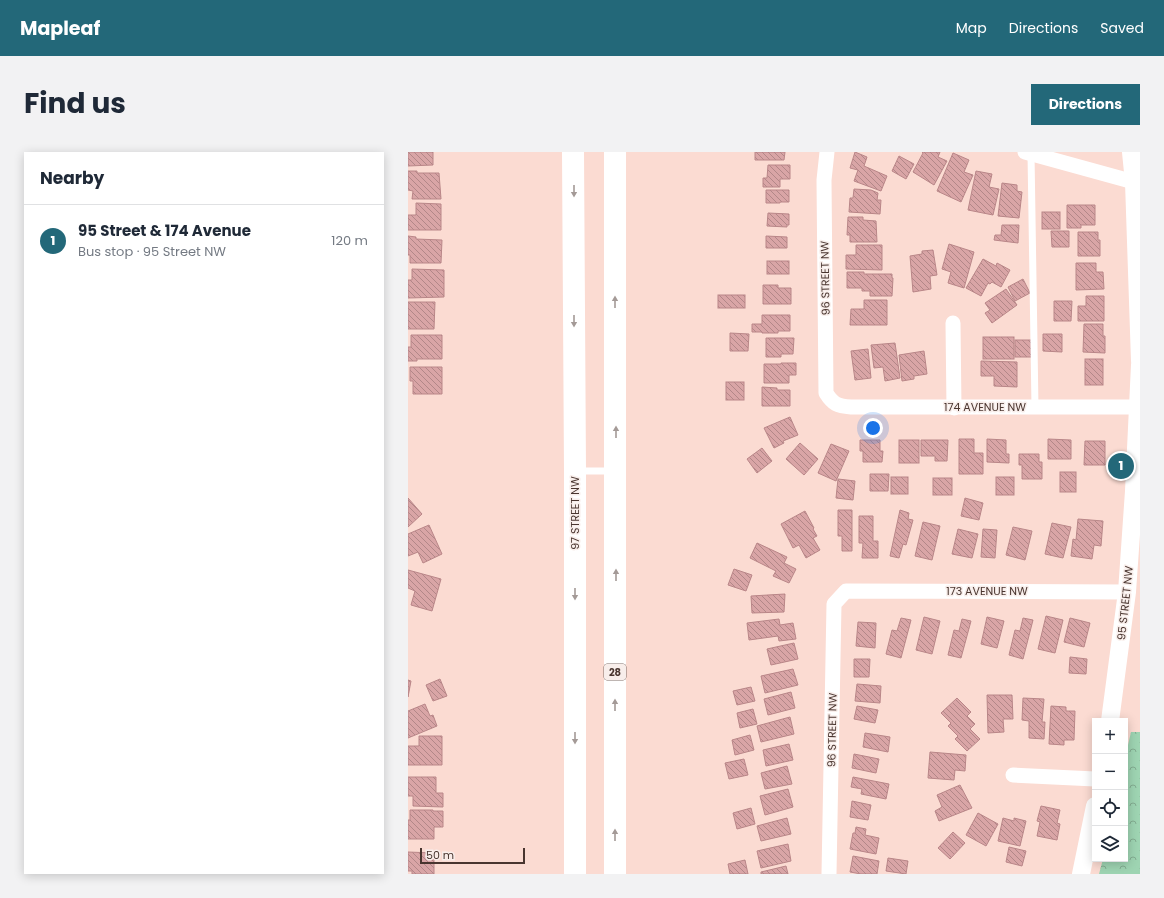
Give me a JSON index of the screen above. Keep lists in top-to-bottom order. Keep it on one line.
{"streets":{"main road":["97 STREET NW","28"],"street":["96 STREET NW","174 AVENUE NW","173 AVENUE NW","95 STREET NW"]},"crossings":[["96 STREET NW","174 AVENUE NW"],["96 STREET NW","173 AVENUE NW"],["174 AVENUE NW","95 STREET NW"],["173 AVENUE NW","95 STREET NW"]],"scale_bar":"50 m","page":{"header":"Mapleaf","nav":["Map","Directions","Saved"],"title":"Find us","buttons":"Directions","heading":"Nearby","list":[{"mark":"1","name":"95 Street & 174 Avenue","note":"Bus stop · 95 Street NW","value":"120 m"}],"pins":"1","map_buttons":["+","−"],"scale":"50 m"}}
